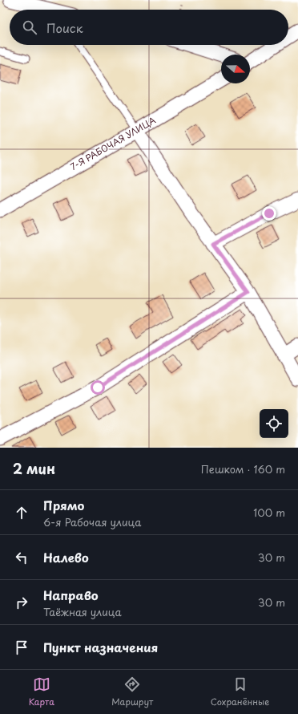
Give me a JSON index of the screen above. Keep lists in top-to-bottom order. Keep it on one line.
{"streets":{"street":["7-Я РАБОЧАЯ УЛИЦА"]},"north":"right","page":{"search":"Поиск","heading":["2 мин","Пешком · 160 m"],"list":[["Прямо","6-я Рабочая улица","100 m"],["Налево","30 m"],["Направо","Таёжная улица","30 m"],"Пункт назначения"],"nav":["Карта","Маршрут","Сохранённые"]}}
